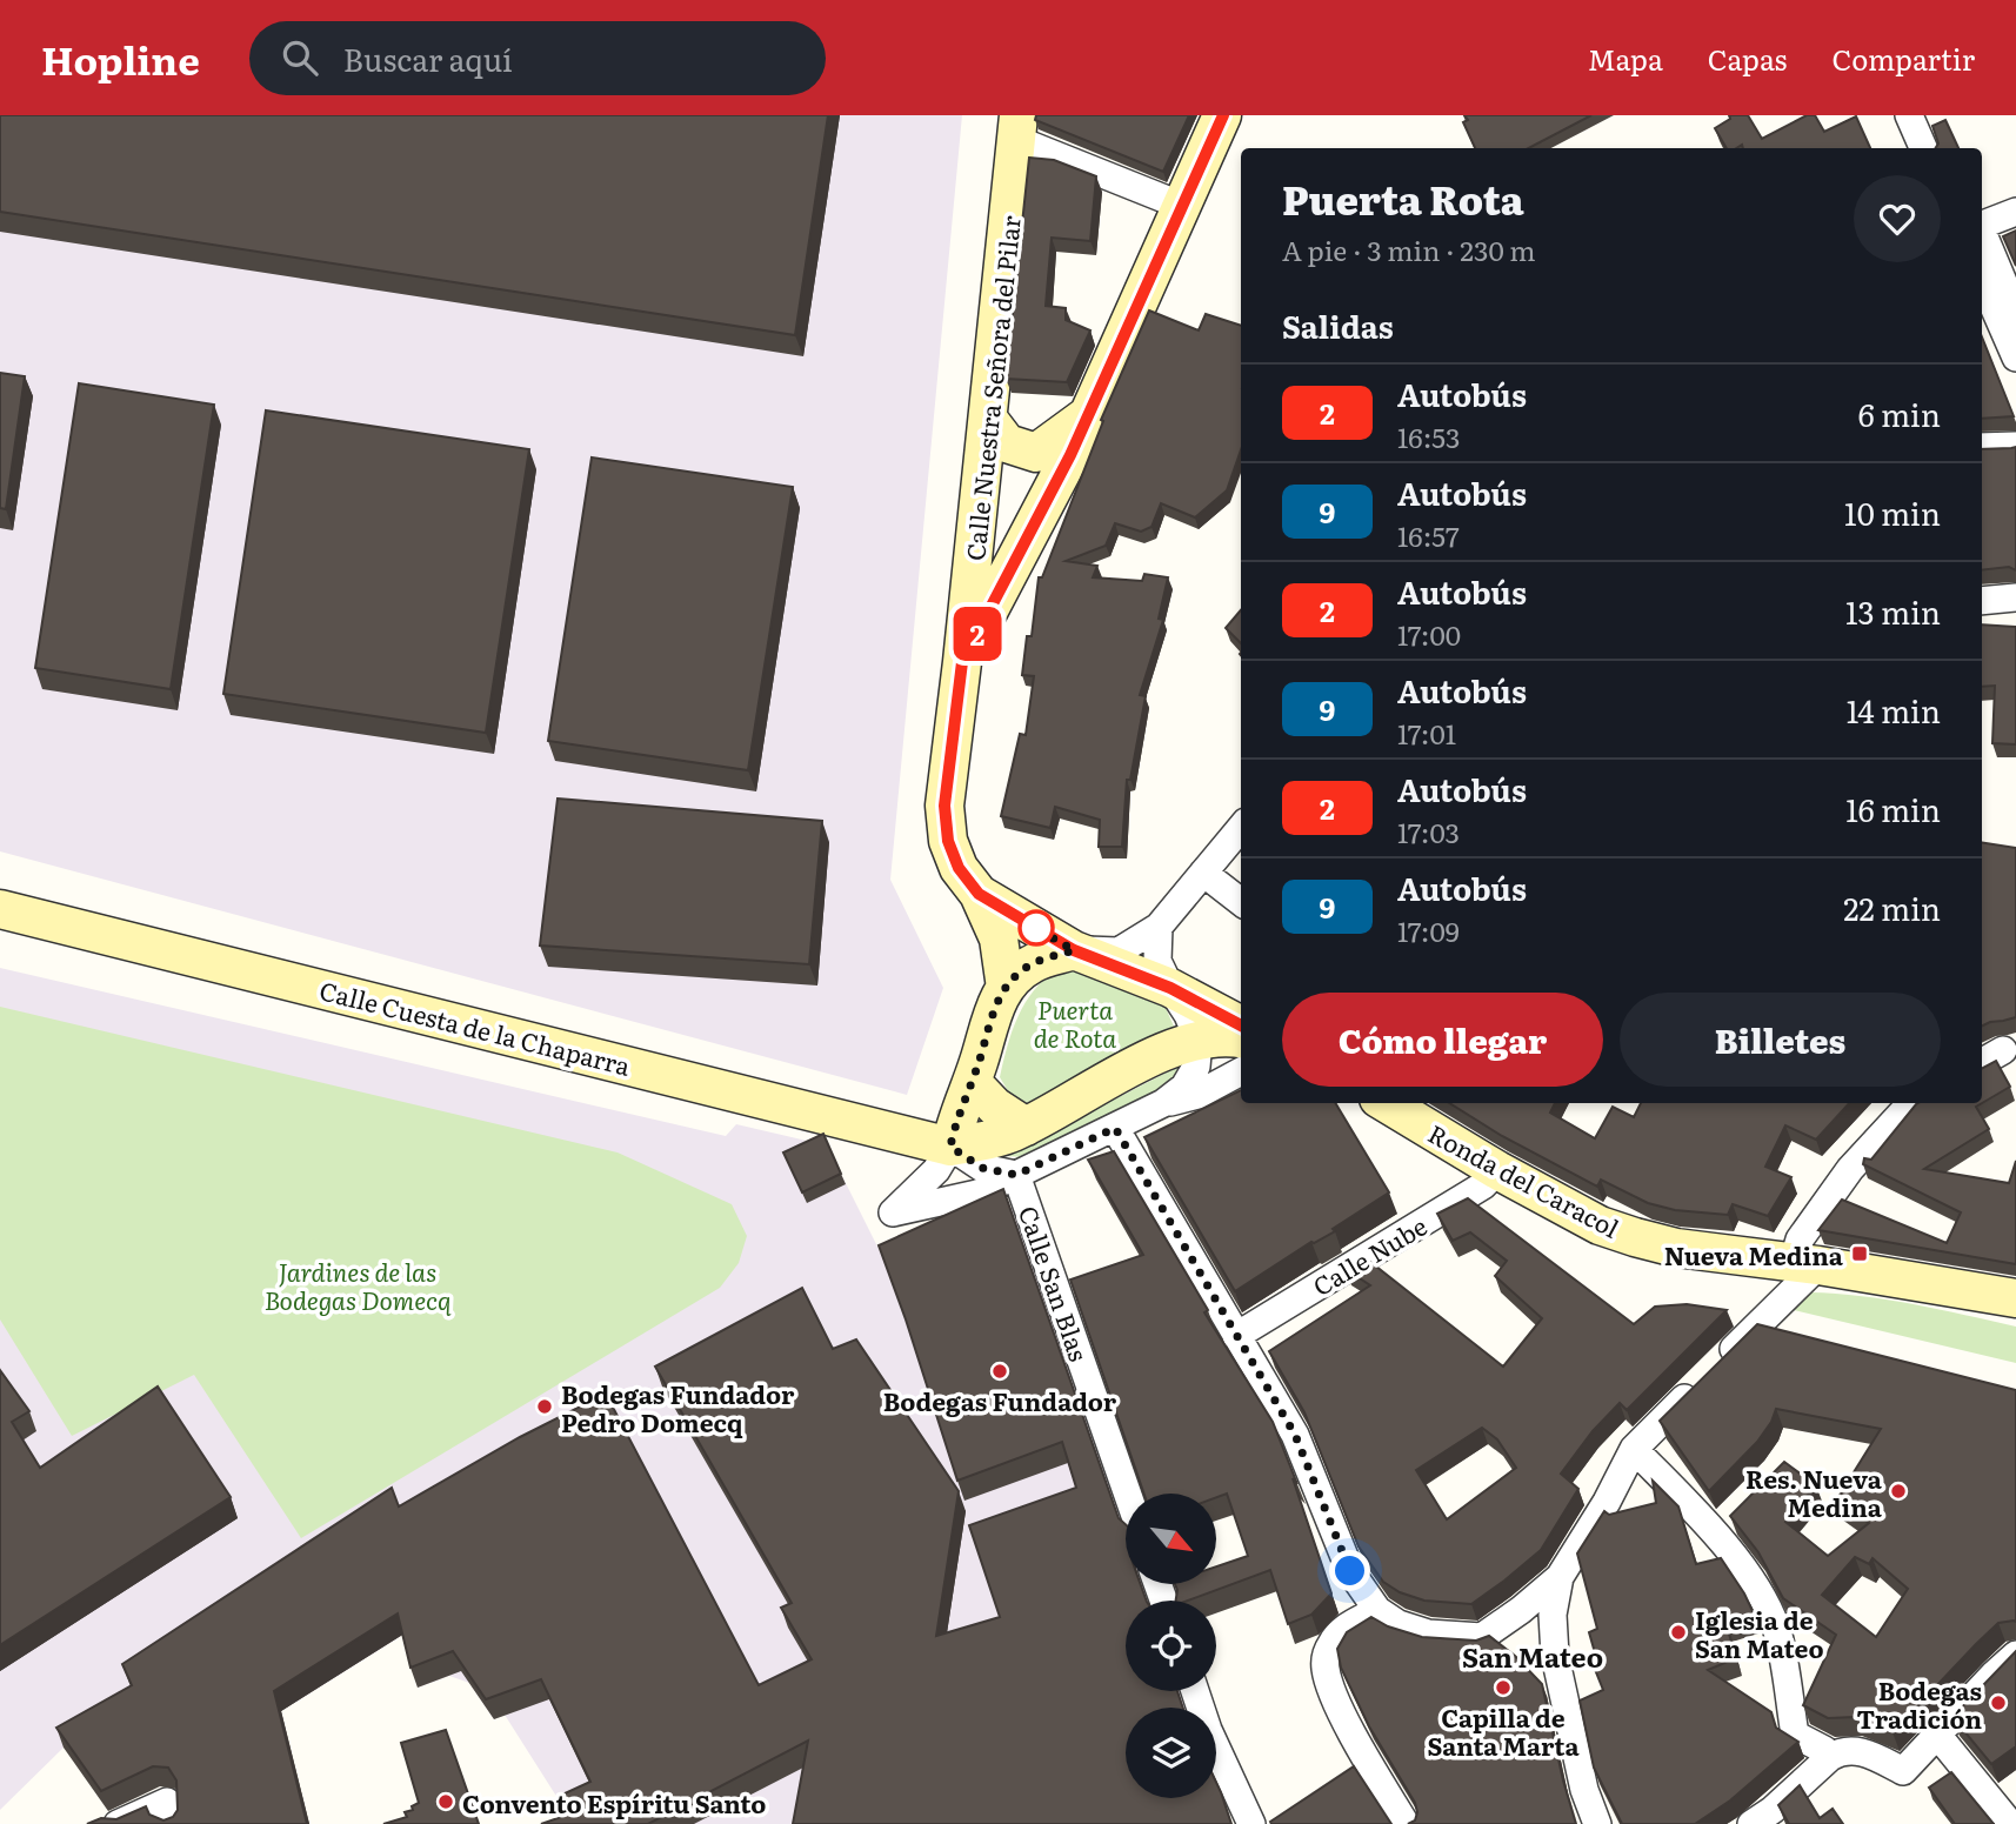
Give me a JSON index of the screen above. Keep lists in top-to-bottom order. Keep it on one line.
{"streets":{"street":["Calle Nuestra Señora del Pilar","Calle Cuesta de la Chaparra","Ronda del Caracol","Calle Nube","Calle San Blas"]},"crossings":[["Ronda del Caracol","Calle Nube"]],"districts":["San Mateo"],"parks":["Puerta de Rota","Jardines de las Bodegas Domecq"],"places":{"transit":["Nueva Medina"],"other":["Bodegas Fundador","Bodegas Fundador Pedro Domecq","Res. Nueva Medina","Iglesia de San Mateo","Capilla de Santa Marta","Bodegas Tradición","Convento Espíritu Santo"]},"lines":["bus line 2"],"north":"bottom right","page":{"header":"Hopline","search":"Buscar aquí","nav":["Mapa","Capas","Compartir"],"on_map":"2","heading":[["Puerta Rota","A pie · 3 min · 230 m"],"Salidas"],"list":[{"mark":"2","name":"Autobús","note":"16:53","value":"6 min"},{"mark":"9","name":"Autobús","note":"16:57","value":"10 min"},{"mark":"2","name":"Autobús","note":"17:00","value":"13 min"},{"mark":"9","name":"Autobús","note":"17:01","value":"14 min"},{"mark":"2","name":"Autobús","note":"17:03","value":"16 min"},{"mark":"9","name":"Autobús","note":"17:09","value":"22 min"}],"buttons":["Cómo llegar","Billetes"]}}
